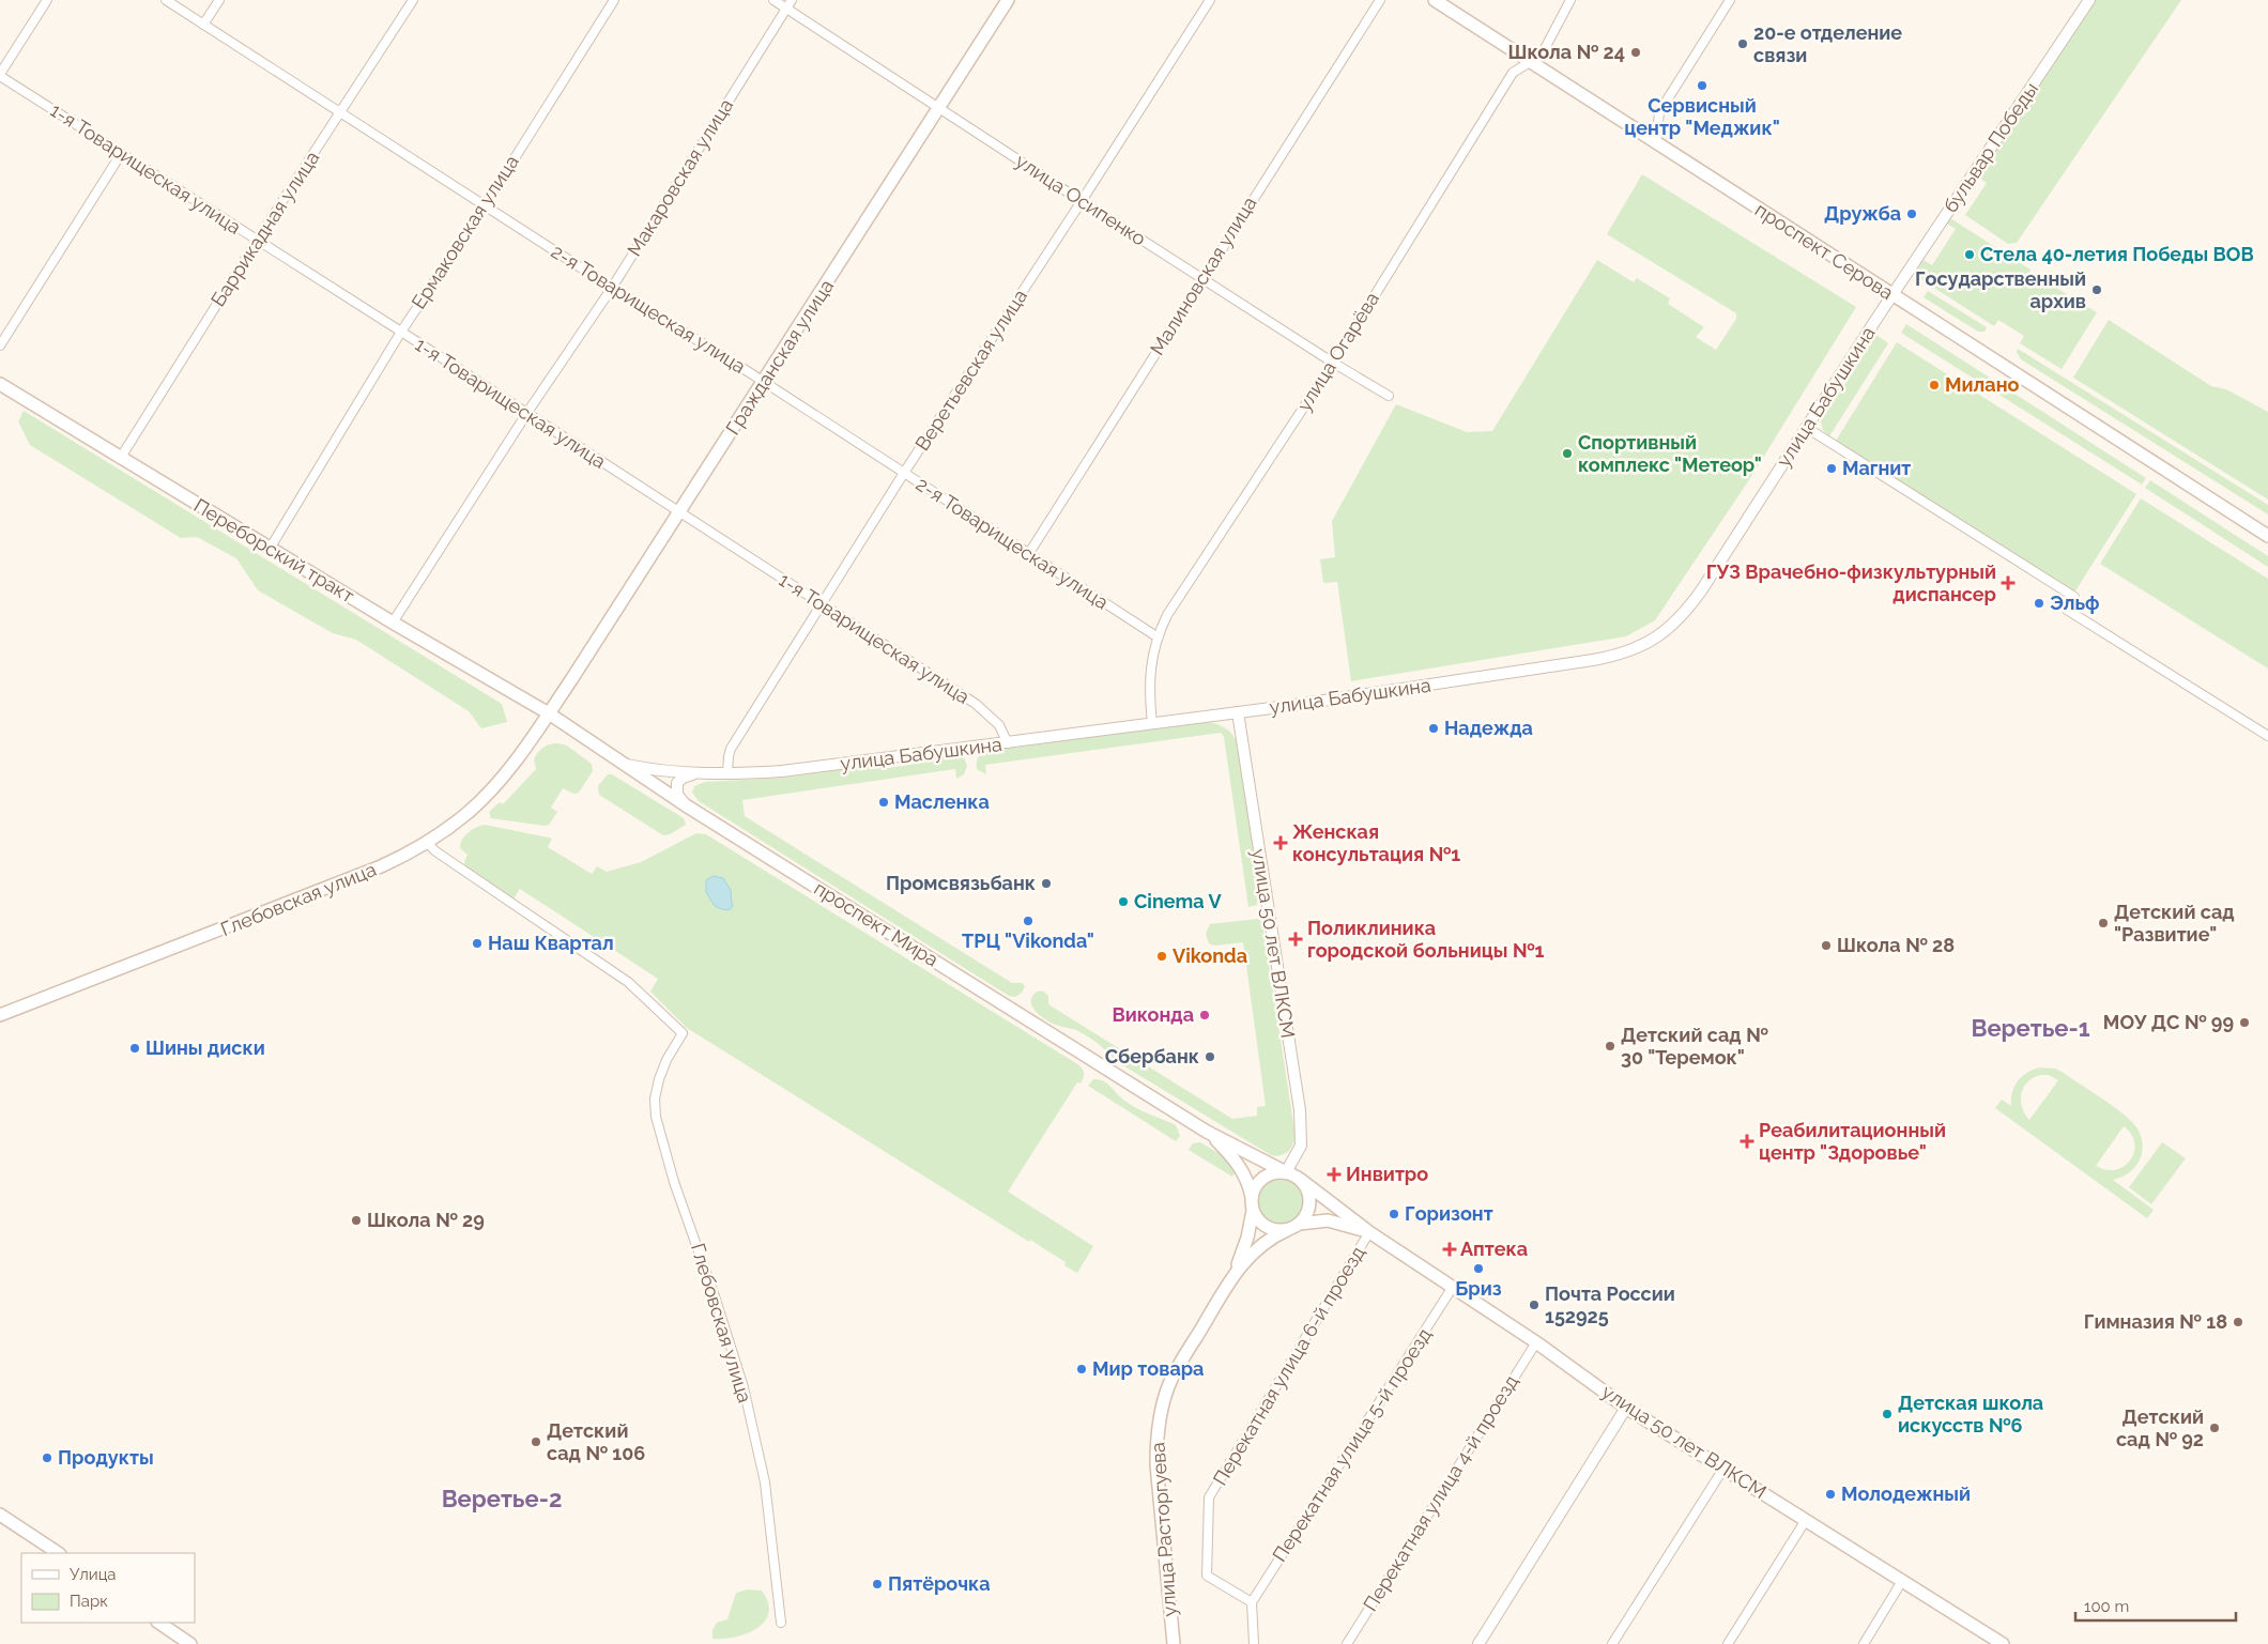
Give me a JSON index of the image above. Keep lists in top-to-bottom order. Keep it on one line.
{"streets":{"main road":["проспект Серова","Гражданская улица","Переборский тракт","Глебовская улица","проспект Мира","улица 50 лет ВЛКСМ","улица Расторгуева"],"street":["бульвар Победы","1-я Товарищеская улица","Макаровская улица","улица Осипенко","Баррикадная улица","Ермаковская улица","Малиновская улица","2-я Товарищеская улица","улица Огарёва","Веретьевская улица","улица Бабушкина","Перекатная улица 6-й проезд","Перекатная улица 5-й проезд","Перекатная улица 4-й проезд"]},"crossings":[["бульвар Победы","проспект Серова"],["бульвар Победы","улица Бабушкина"],["1-я Товарищеская улица","Макаровская улица"],["1-я Товарищеская улица","Баррикадная улица"],["1-я Товарищеская улица","Ермаковская улица"],["1-я Товарищеская улица","Гражданская улица"],["1-я Товарищеская улица","Веретьевская улица"],["1-я Товарищеская улица","улица Бабушкина"],["Макаровская улица","улица Осипенко"],["Макаровская улица","2-я Товарищеская улица"],["Макаровская улица","Переборский тракт"],["улица Осипенко","Малиновская улица"],["улица Осипенко","улица Огарёва"],["улица Осипенко","Гражданская улица"],["улица Осипенко","Веретьевская улица"],["Баррикадная улица","2-я Товарищеская улица"],["Баррикадная улица","Переборский тракт"],["Ермаковская улица","2-я Товарищеская улица"],["Ермаковская улица","Переборский тракт"],["проспект Серова","улица Огарёва"],["проспект Серова","улица Бабушкина"],["Малиновская улица","2-я Товарищеская улица"],["2-я Товарищеская улица","улица Огарёва"],["2-я Товарищеская улица","Гражданская улица"],["2-я Товарищеская улица","Веретьевская улица"],["улица Огарёва","улица Бабушкина"],["Гражданская улица","Переборский тракт"],["Гражданская улица","Глебовская улица"],["Гражданская улица","проспект Мира"],["Веретьевская улица","улица Бабушкина"],["улица Бабушкина","проспект Мира"],["улица Бабушкина","улица 50 лет ВЛКСМ"],["Переборский тракт","Глебовская улица"],["Переборский тракт","проспект Мира"],["Глебовская улица","проспект Мира"],["проспект Мира","улица 50 лет ВЛКСМ"],["проспект Мира","улица Расторгуева"],["улица 50 лет ВЛКСМ","Перекатная улица 6-й проезд"],["улица 50 лет ВЛКСМ","Перекатная улица 5-й проезд"],["улица 50 лет ВЛКСМ","Перекатная улица 4-й проезд"],["улица 50 лет ВЛКСМ","улица Расторгуева"],["Перекатная улица 6-й проезд","Перекатная улица 5-й проезд"]],"districts":["Веретье-1","Веретье-2"],"places":{"other":["20-е отделение связи","Школа № 24","Сервисный центр \"Меджик\"","Дружба","Стела 40-летия Победы ВОВ","Государственный архив","Милано","Спортивный комплекс \"Метеор\"","Магнит","Эльф","Надежда","Масленка","Промсвязьбанк","Cinema V","ТРЦ \"Vikonda\"","Детский сад \"Развитие\"","Наш Квартал","Школа № 28","Vikonda","Виконда","МОУ ДС № 99","Детский сад № 30 \"Теремок\"","Шины диски","Сбербанк","Горизонт","Школа № 29","Бриз","Почта России 152925","Гимназия № 18","Мир товара","Детская школа искусств №6","Детский сад № 92","Детский сад № 106","Продукты","Молодежный","Пятёрочка"],"health":["ГУЗ Врачебно-физкультурный диспансер","Женская консультация №1","Поликлиника городской больницы №1","Реабилитационный центр \"Здоровье\"","Инвитро","Аптека"]},"legend":["Улица","Парк"],"scale_bar":"100 m"}
